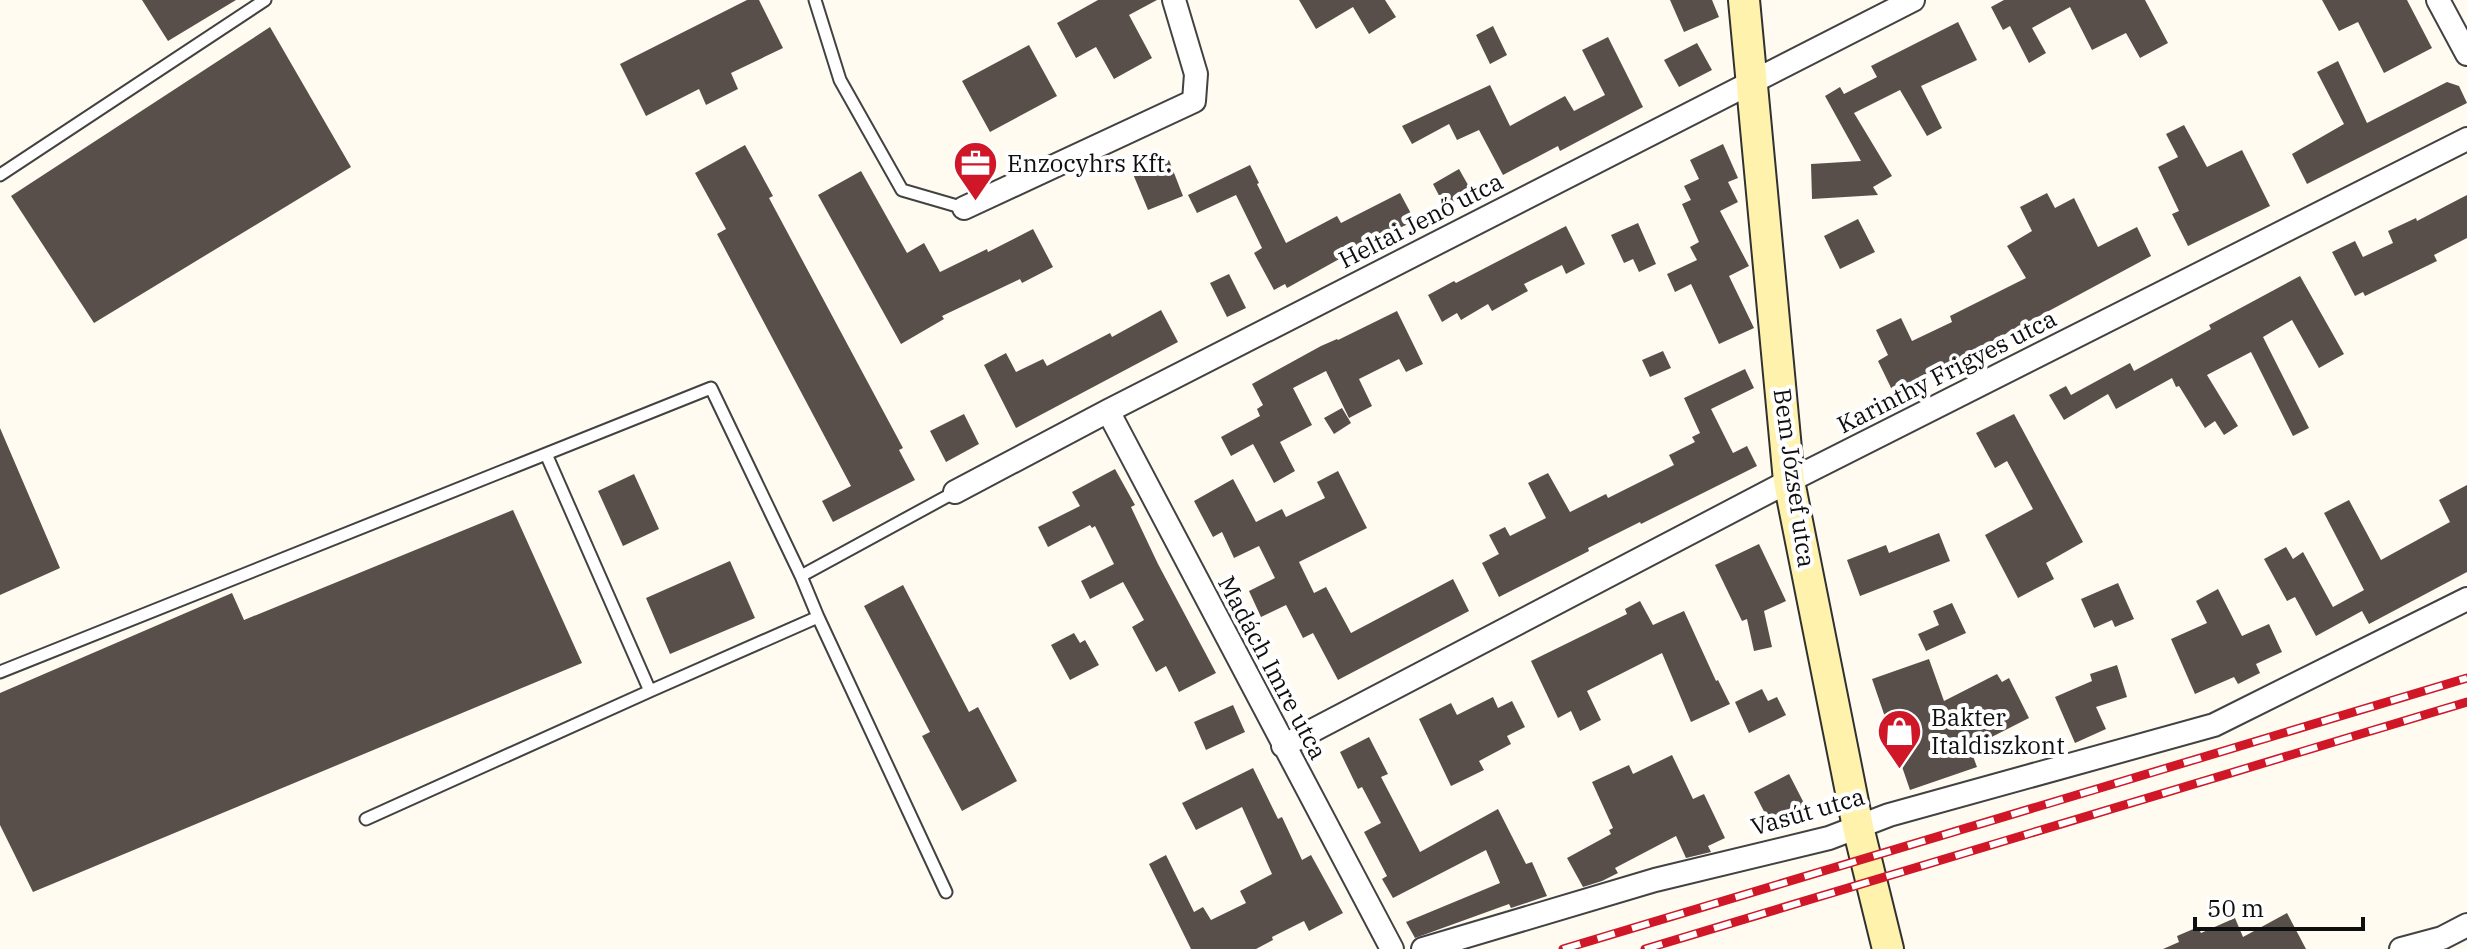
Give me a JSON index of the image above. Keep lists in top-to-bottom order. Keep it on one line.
{"streets":{"main road":["Bem József utca"],"street":["Heltai Jenő utca","Karinthy Frigyes utca","Madách Imre utca","Vasút utca"]},"crossings":[["Heltai Jenő utca","Bem József utca"],["Heltai Jenő utca","Madách Imre utca"],["Karinthy Frigyes utca","Bem József utca"],["Karinthy Frigyes utca","Madách Imre utca"],["Bem József utca","Vasút utca"]],"places":{"office":["Enzocyhrs Kft."],"shop":["Bakter Italdiszkont"]},"scale_bar":"50 m"}
